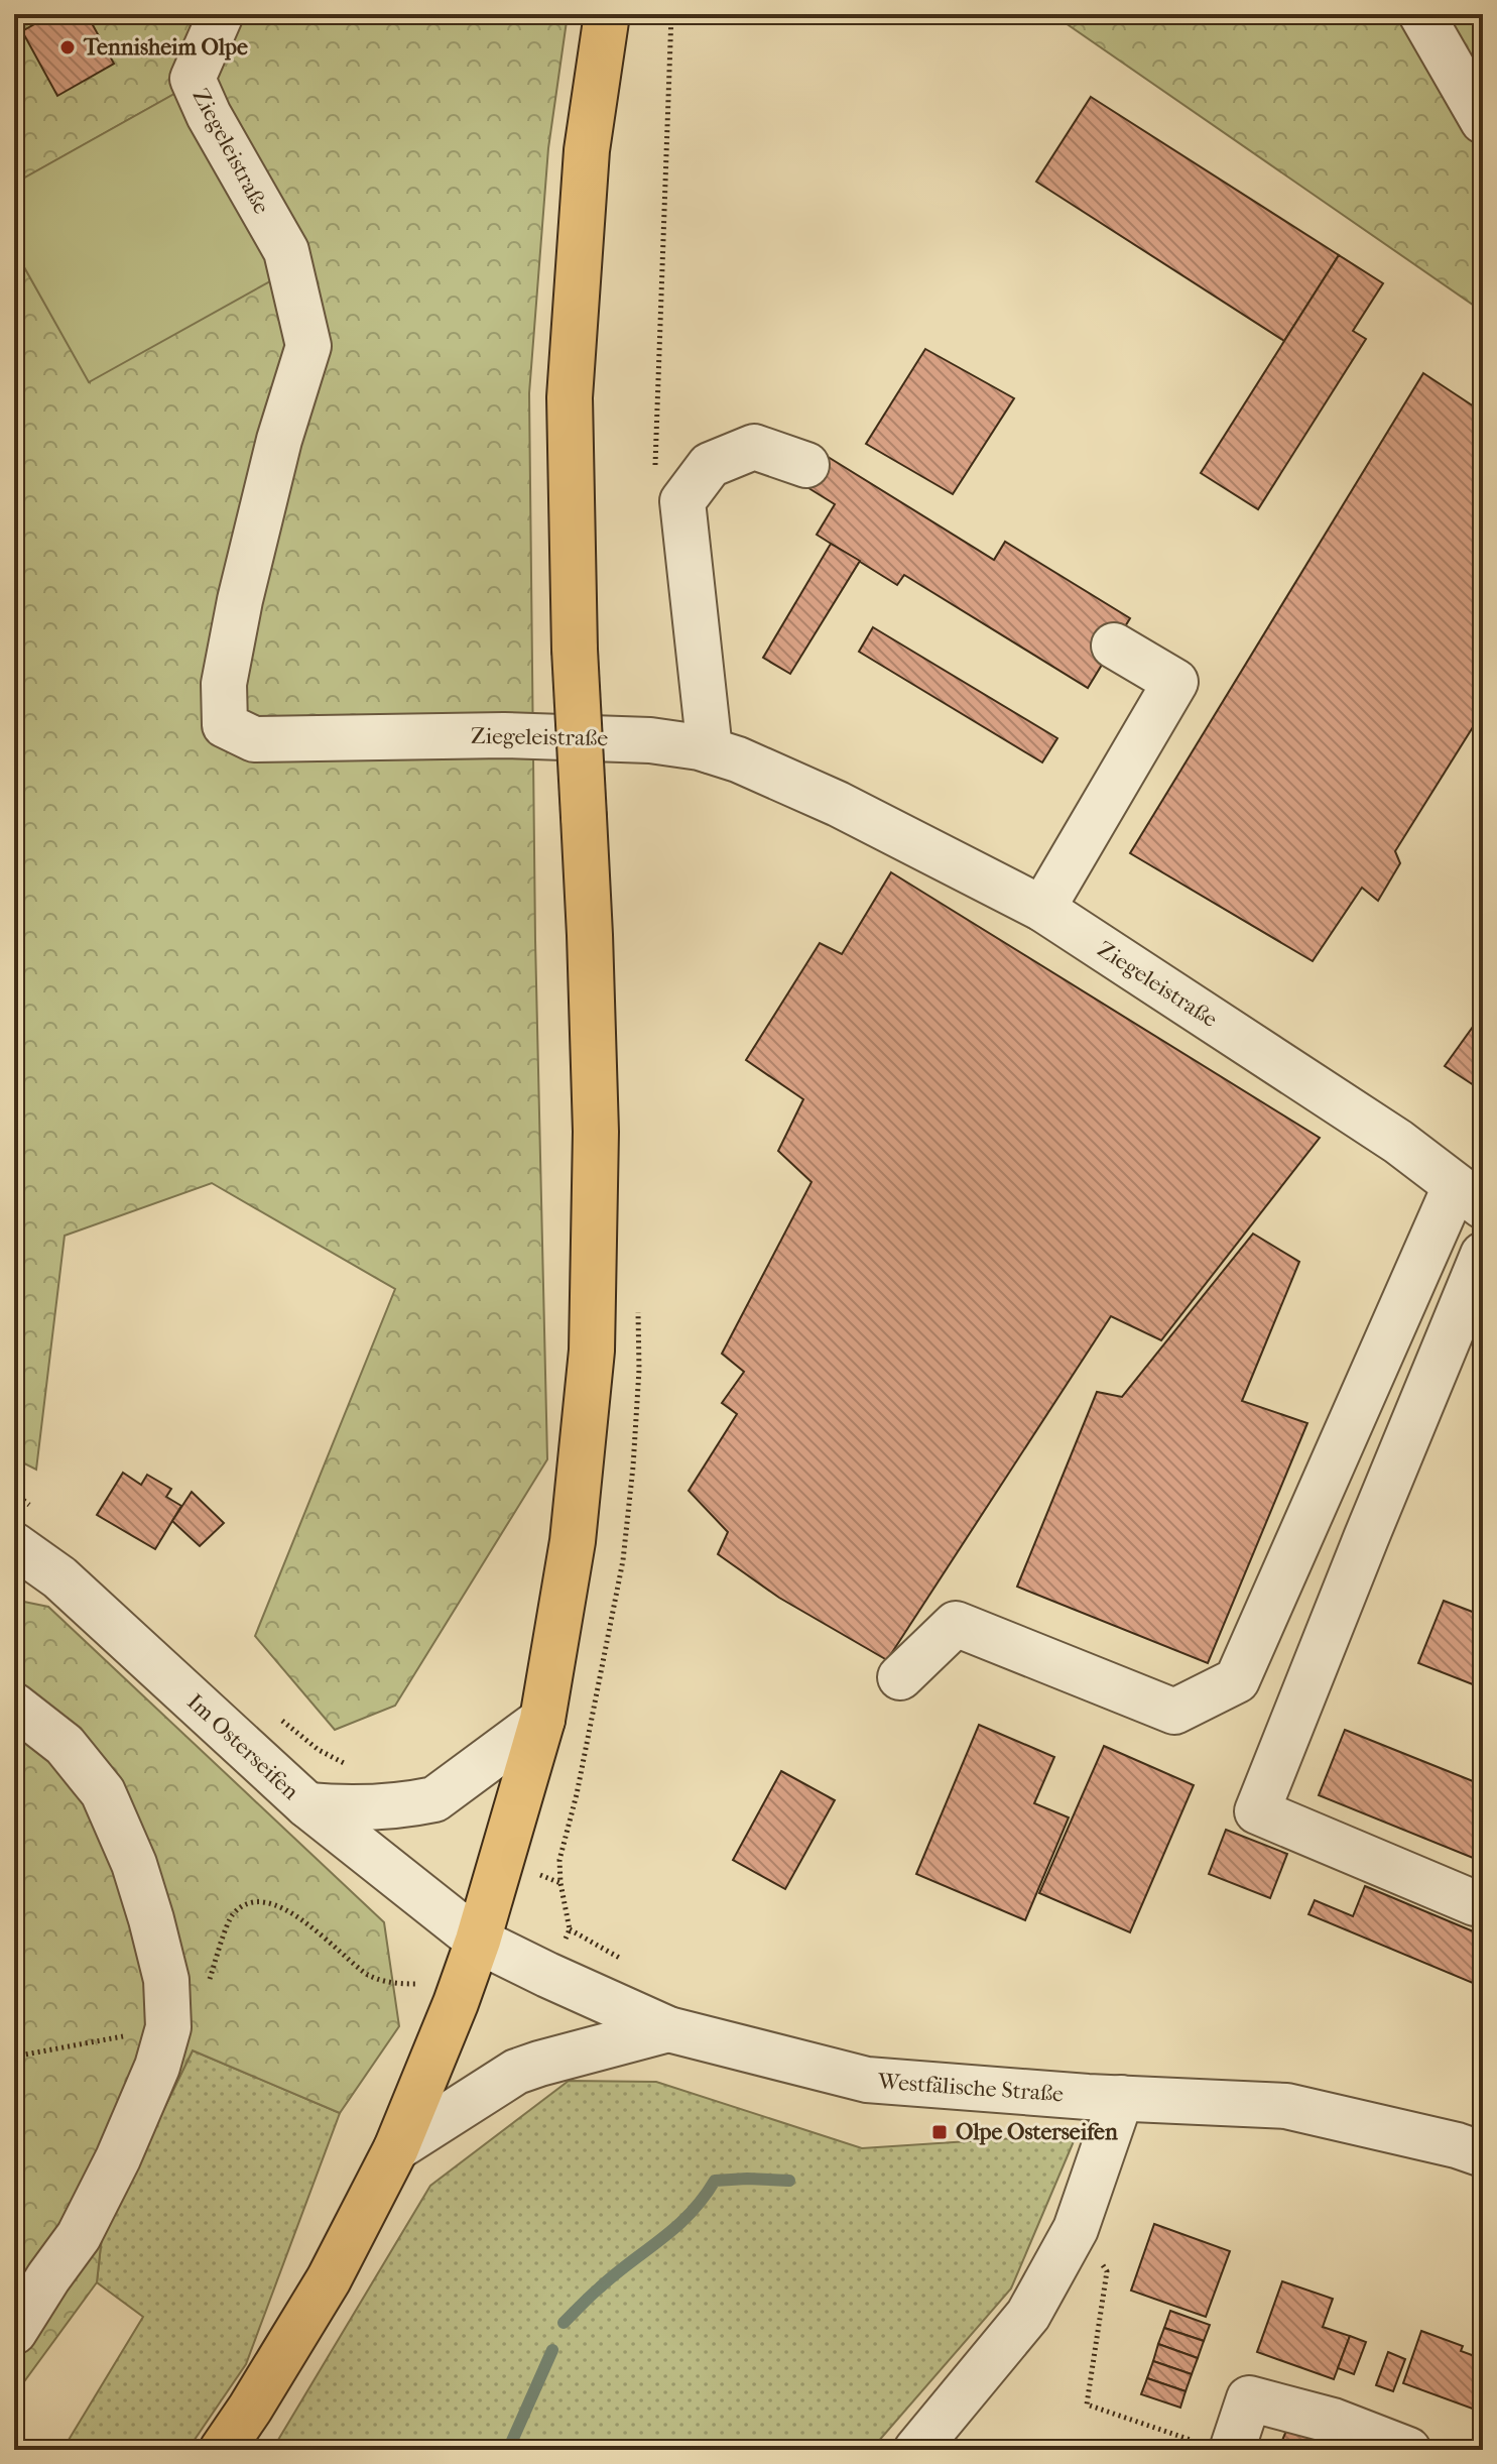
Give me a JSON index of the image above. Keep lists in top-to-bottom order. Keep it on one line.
{"streets":{"street":["Ziegeleistraße","Im Osterseifen","Westfälische Straße"]},"crossings":[["Im Osterseifen","Westfälische Straße"]],"places":{"other":["Tennisheim Olpe"],"transit":["Olpe Osterseifen"]}}
